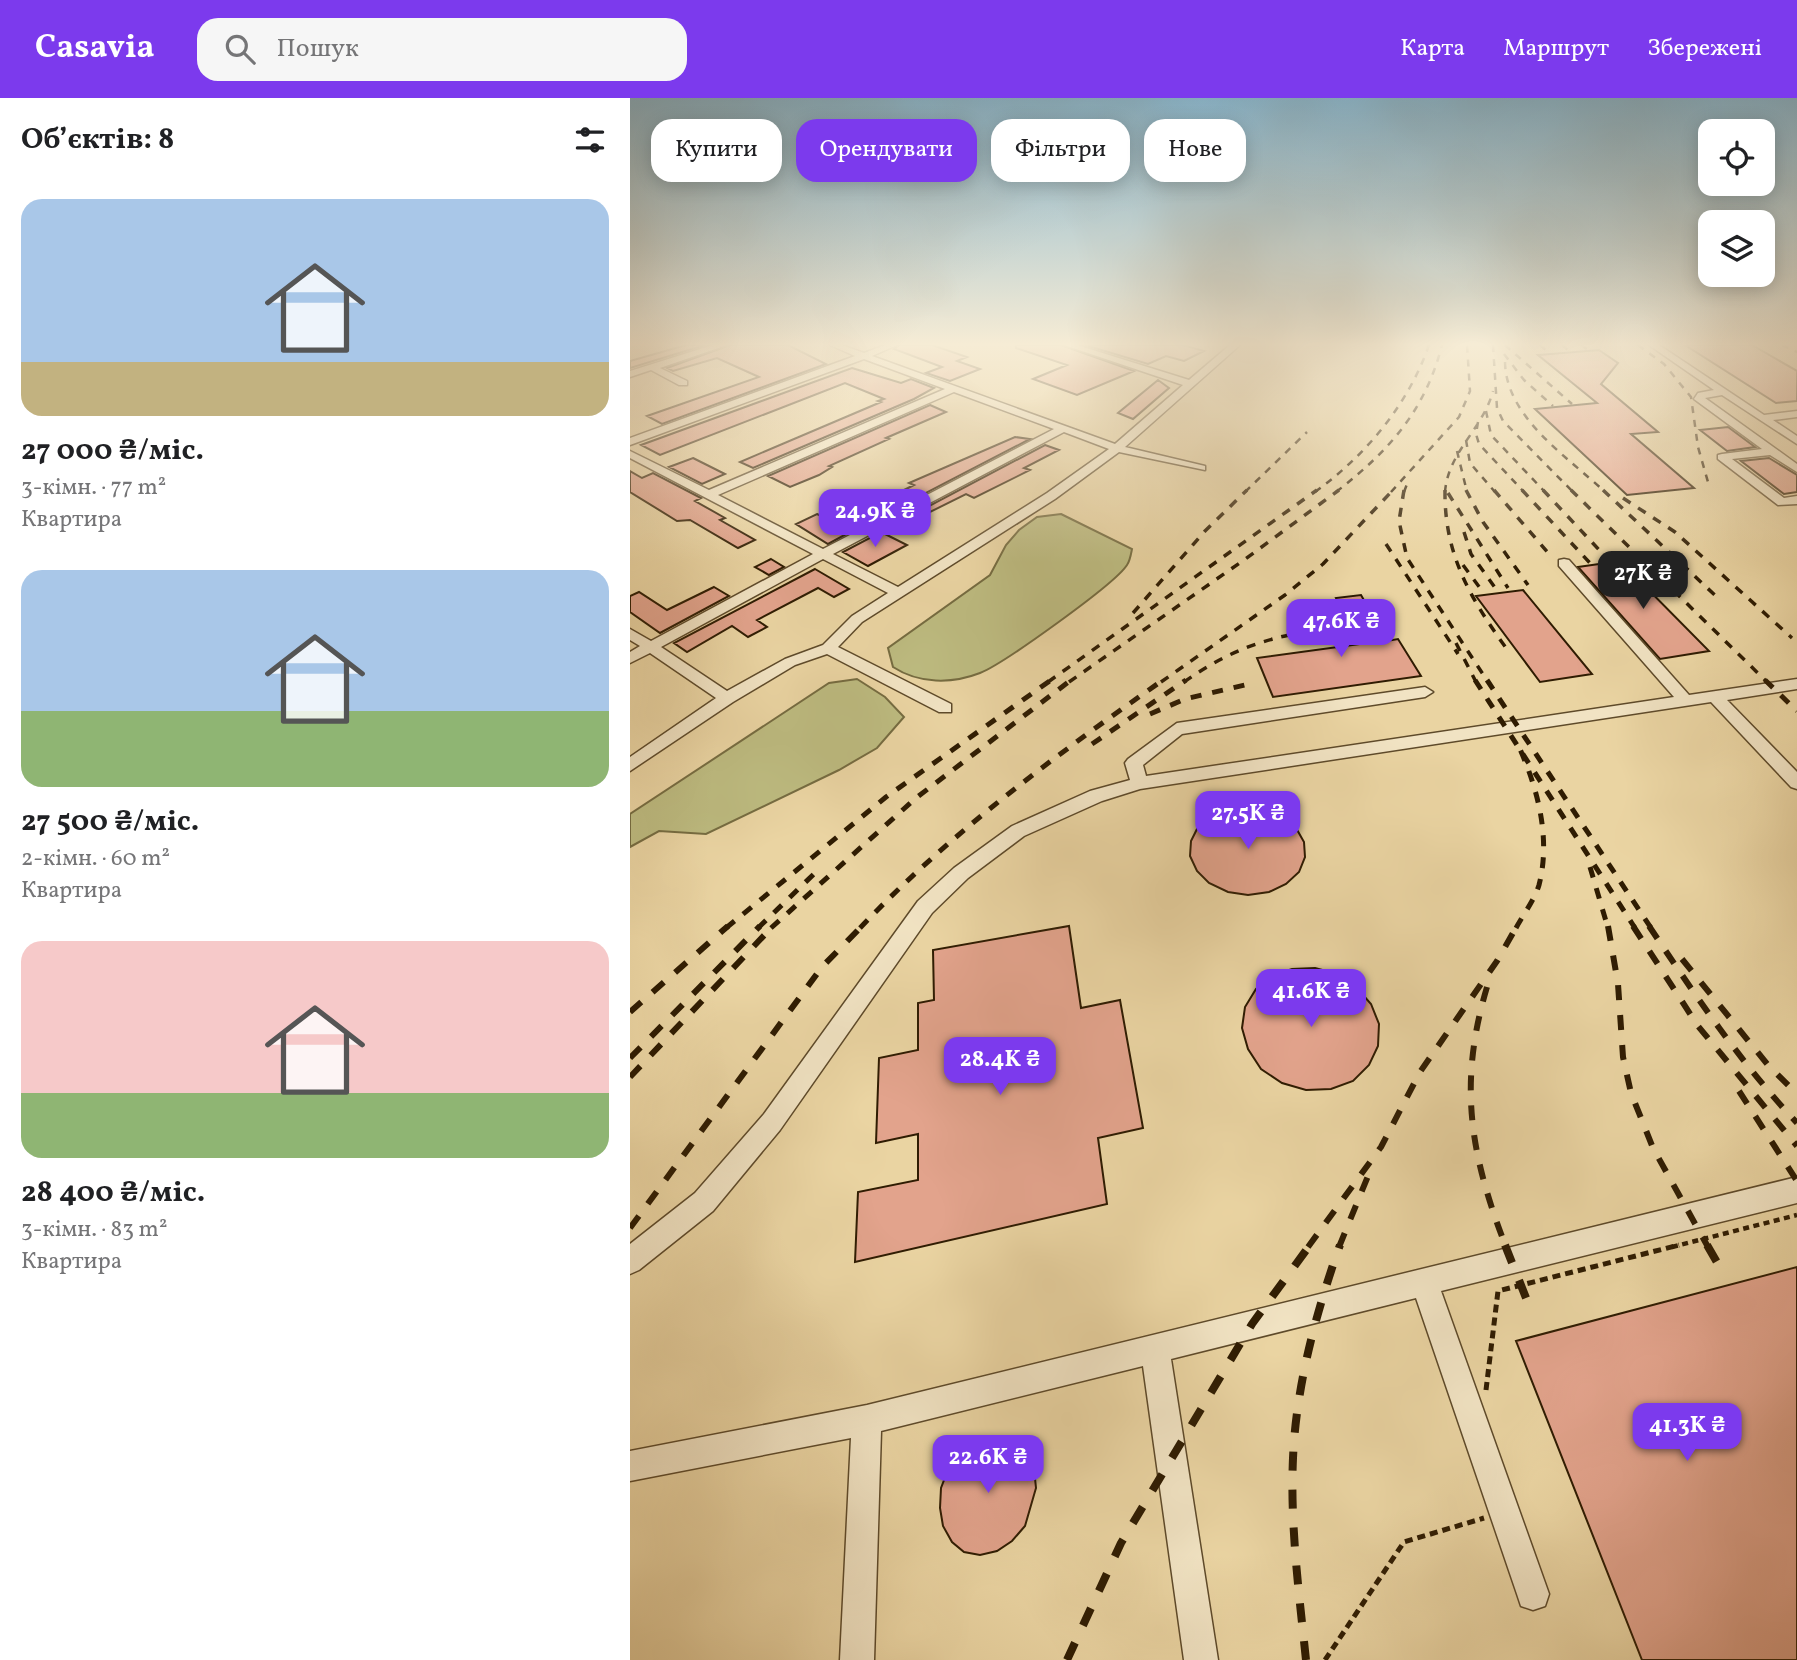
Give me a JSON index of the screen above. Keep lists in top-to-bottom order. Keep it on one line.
{"page":{"header":"Casavia","search":"Пошук","nav":["Карта","Маршрут","Збережені"],"heading":"Об’єктів: 8","chip":["Купити","Орендувати","Фільтри","Нове"],"list":[{"name":"27 000 ₴/міс.","note":"3-кімн. · 77 m² · Квартира"},{"name":"27 500 ₴/міс.","note":"2-кімн. · 60 m² · Квартира"},{"name":"28 400 ₴/міс.","note":"3-кімн. · 83 m² · Квартира"}],"price":["24.9K ₴","27K ₴","47.6K ₴","27.5K ₴","41.6K ₴","28.4K ₴","41.3K ₴","22.6K ₴"]}}
